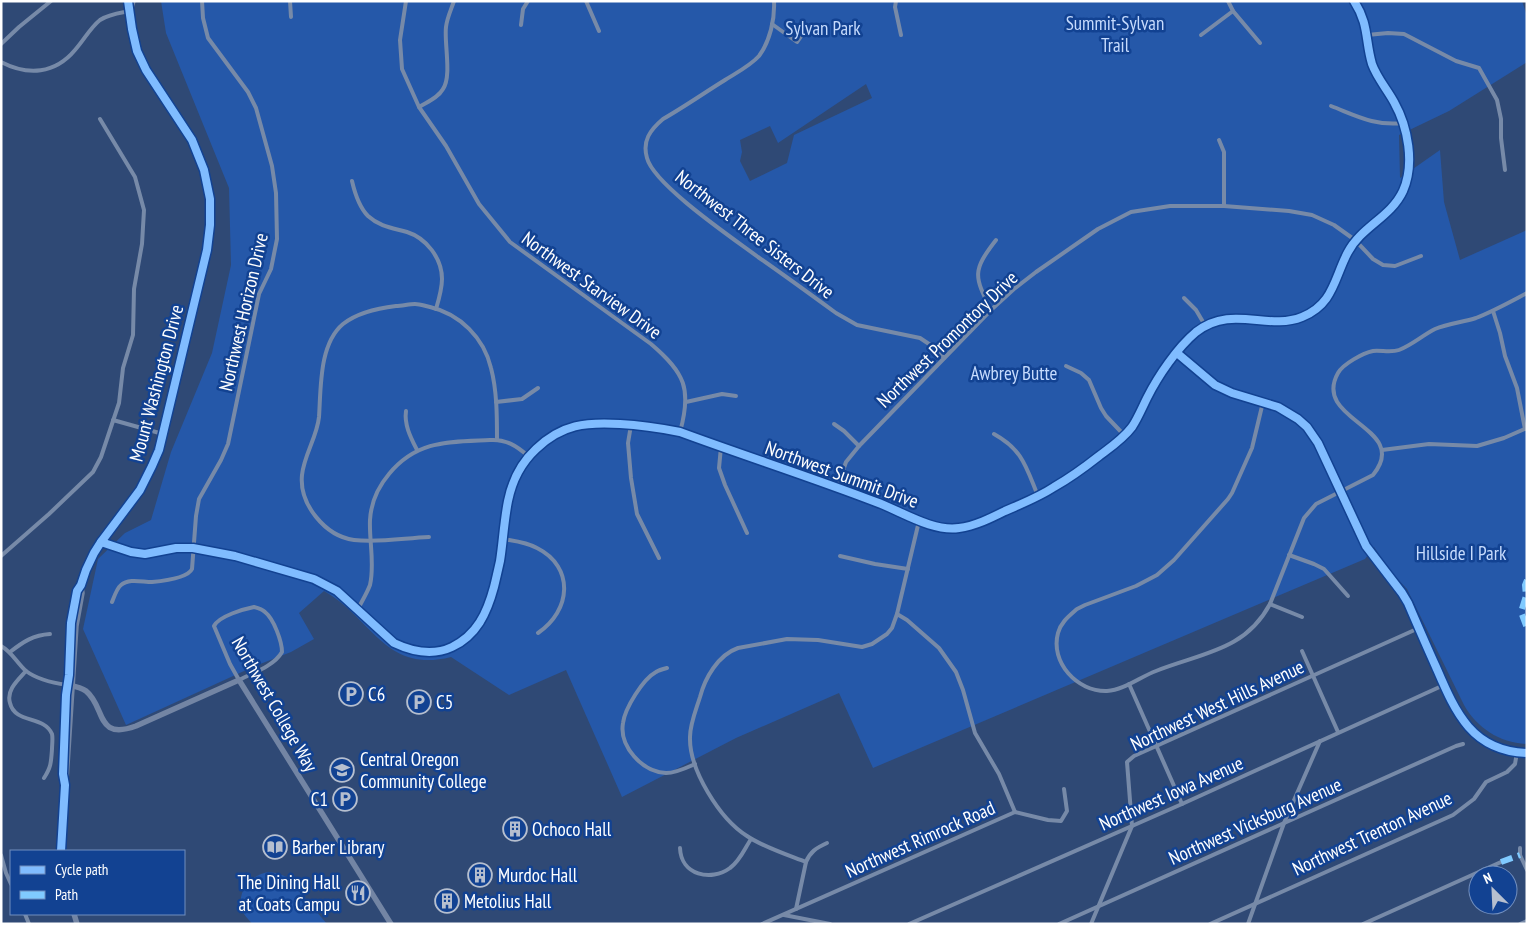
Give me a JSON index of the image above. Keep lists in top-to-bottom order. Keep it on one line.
{"streets":{"street":["Northwest Three Sisters Drive","Northwest Starview Drive","Northwest Horizon Drive","Northwest Promontory Drive","Mount Washington Drive","Northwest Summit Drive","Northwest College Way","Northwest West Hills Avenue","Northwest Iowa Avenue","Northwest Vicksburg Avenue","Northwest Trenton Avenue","Northwest Rimrock Road"]},"crossings":[["Northwest Three Sisters Drive","Northwest Promontory Drive"],["Northwest Starview Drive","Northwest Summit Drive"],["Northwest Horizon Drive","Northwest Summit Drive"],["Northwest Promontory Drive","Northwest Summit Drive"],["Mount Washington Drive","Northwest Summit Drive"],["Northwest West Hills Avenue","Northwest Iowa Avenue"],["Northwest West Hills Avenue","Northwest Vicksburg Avenue"]],"parks":["Summit-Sylvan Trail","Sylvan Park","Awbrey Butte","Hillside I Park"],"places":{"parking":["C6","C5","C1"],"school or university":["Central Oregon Community College"],"building":["Ochoco Hall","Murdoc Hall","Metolius Hall"],"library":["Barber Library"],"restaurant":["The Dining Hall at Coats Campu"]},"legend":["Cycle path","Path"],"north":"top left"}
